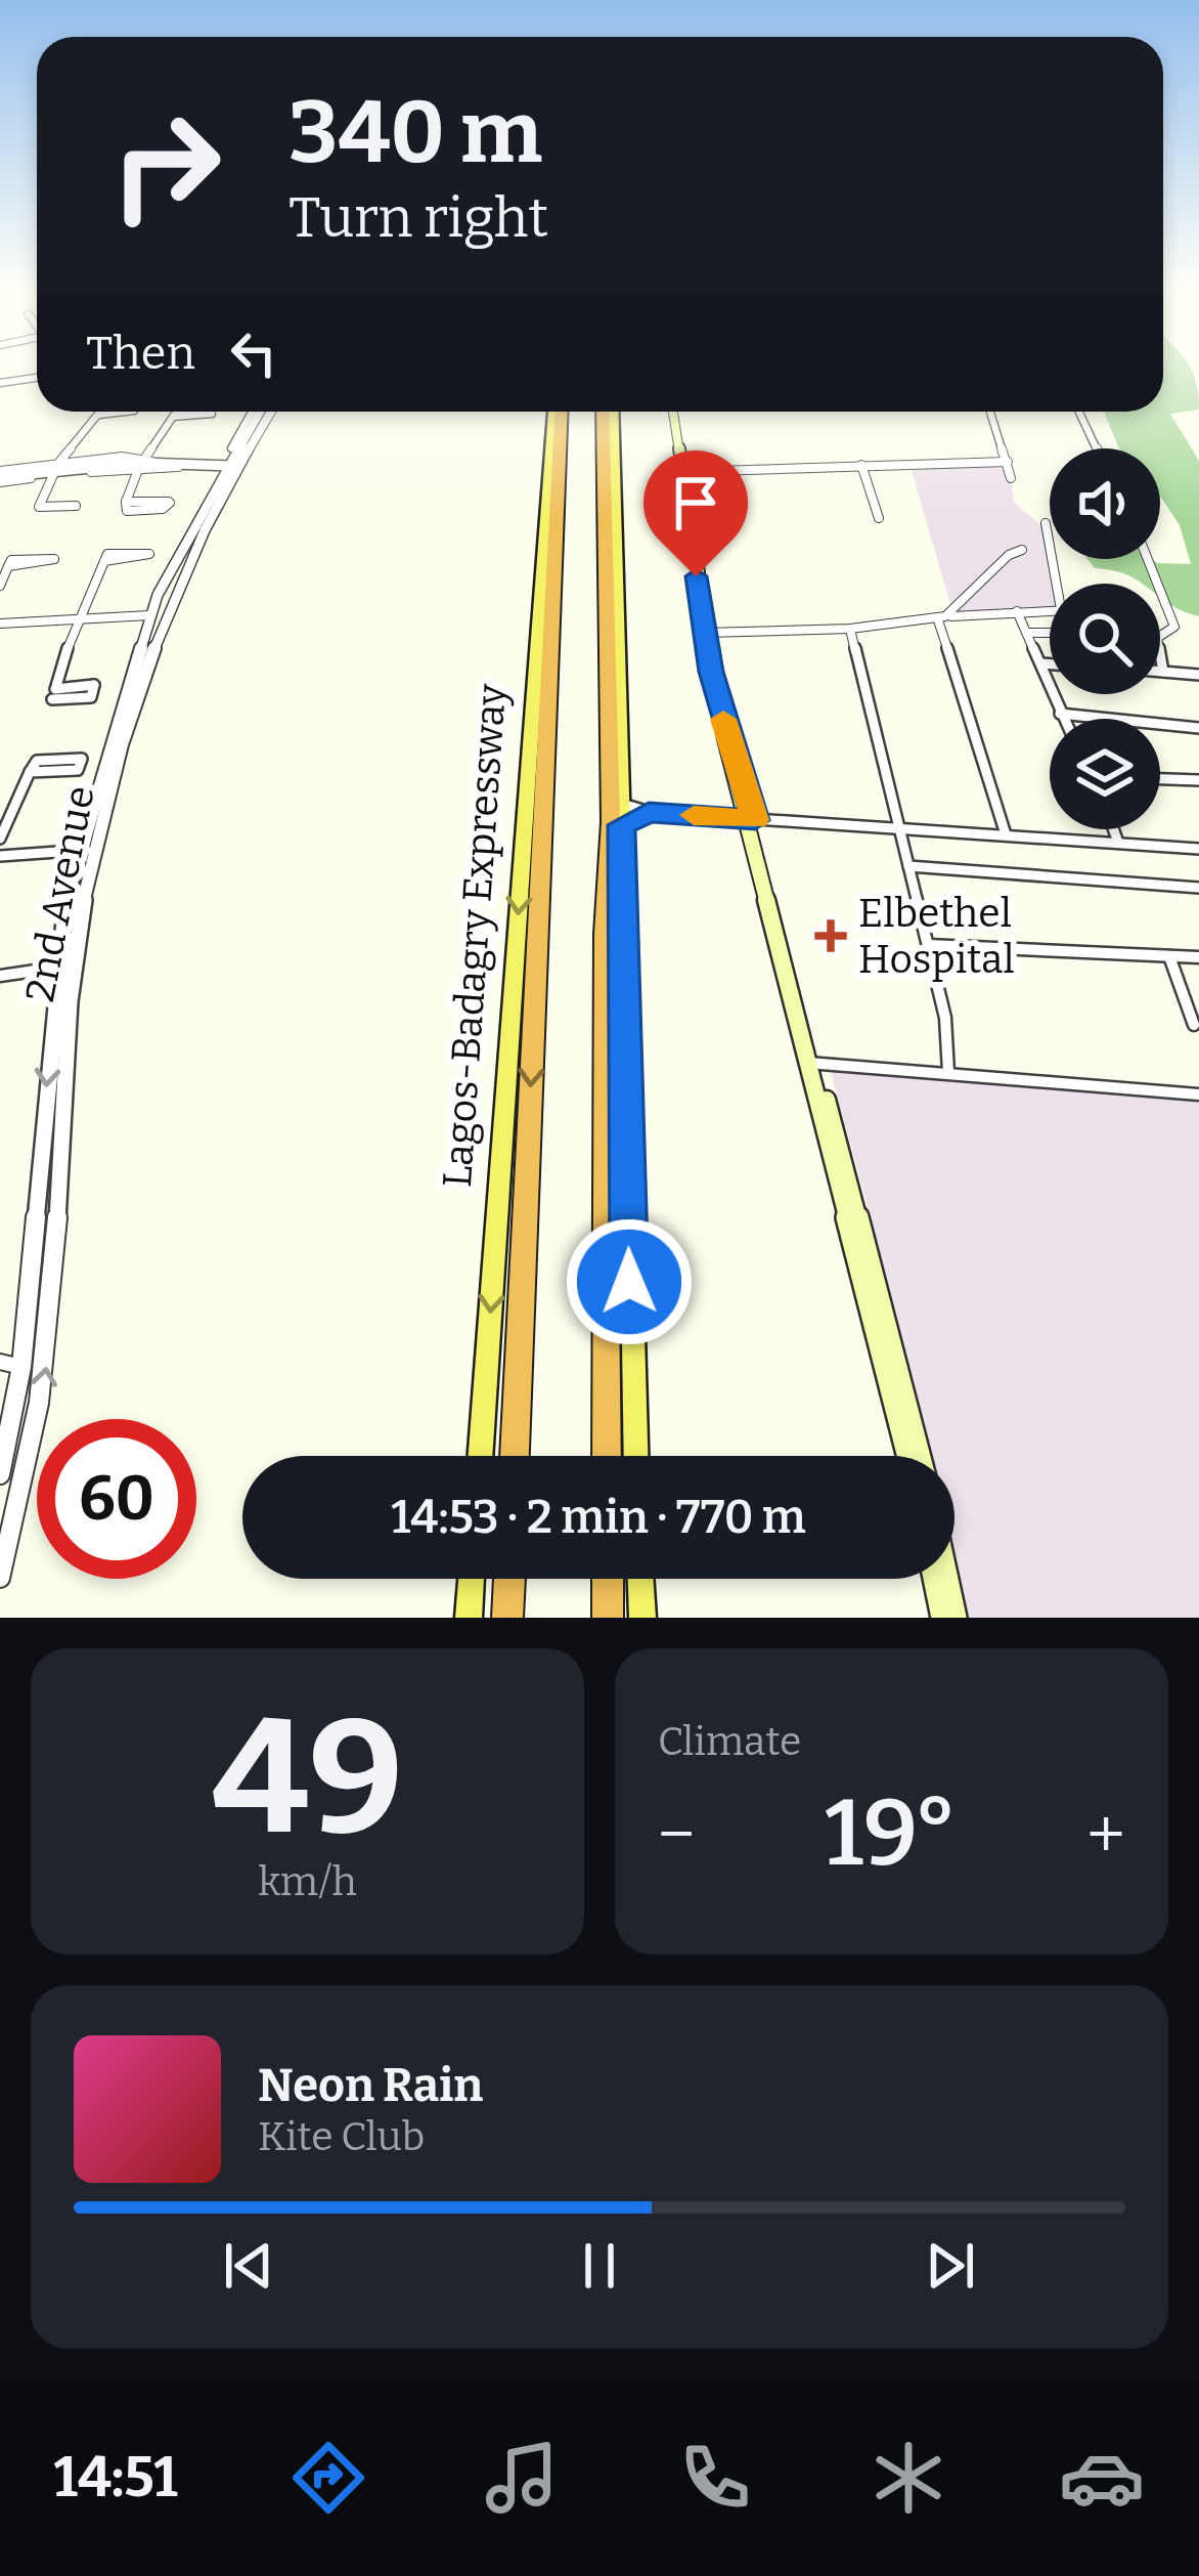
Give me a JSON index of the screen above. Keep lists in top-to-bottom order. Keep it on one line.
{"streets":{"highway":["Lagos-Badagry Expressway"],"street":["2nd Avenue"]},"places":{"health":["Elbethel Hospital"]},"page":{"turn":["340 m","Turn right"],"then":"Then","limit":"60","trip":"14:53 · 2 min · 770 m","tile":[["49","km/h"],"Climate"],"heat":["−","19°","+"],"song":["Neon Rain","Kite Club"],"tabs":"14:51"}}
